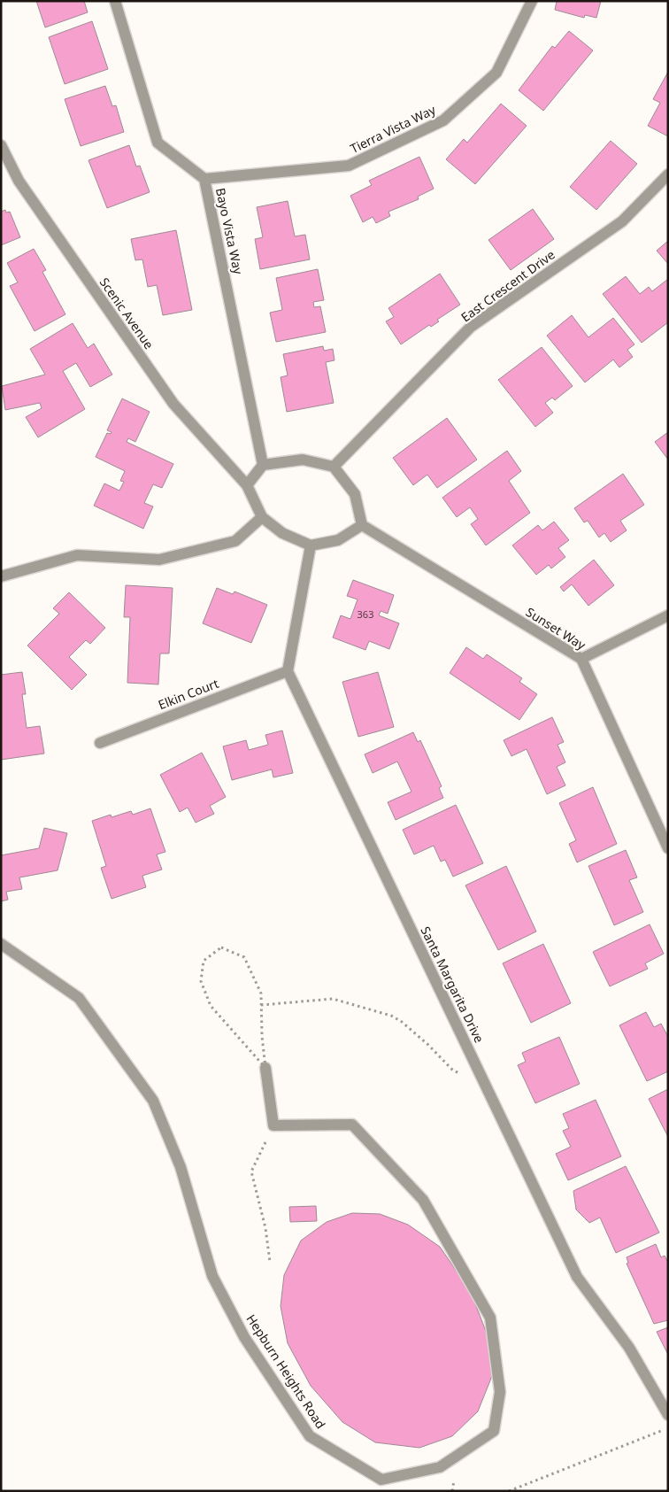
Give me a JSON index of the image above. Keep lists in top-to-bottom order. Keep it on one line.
{"streets":{"street":["Tierra Vista Way","Bayo Vista Way","East Crescent Drive","Scenic Avenue","Sunset Way","Elkin Court","Santa Margarita Drive","Hepburn Heights Road"]},"crossings":[["Tierra Vista Way","Bayo Vista Way"],["Bayo Vista Way","East Crescent Drive"],["Bayo Vista Way","Scenic Avenue"],["Bayo Vista Way","Sunset Way"],["East Crescent Drive","Scenic Avenue"],["East Crescent Drive","Sunset Way"],["Scenic Avenue","Sunset Way"],["Elkin Court","Santa Margarita Drive"]],"house_numbers":["363"]}
